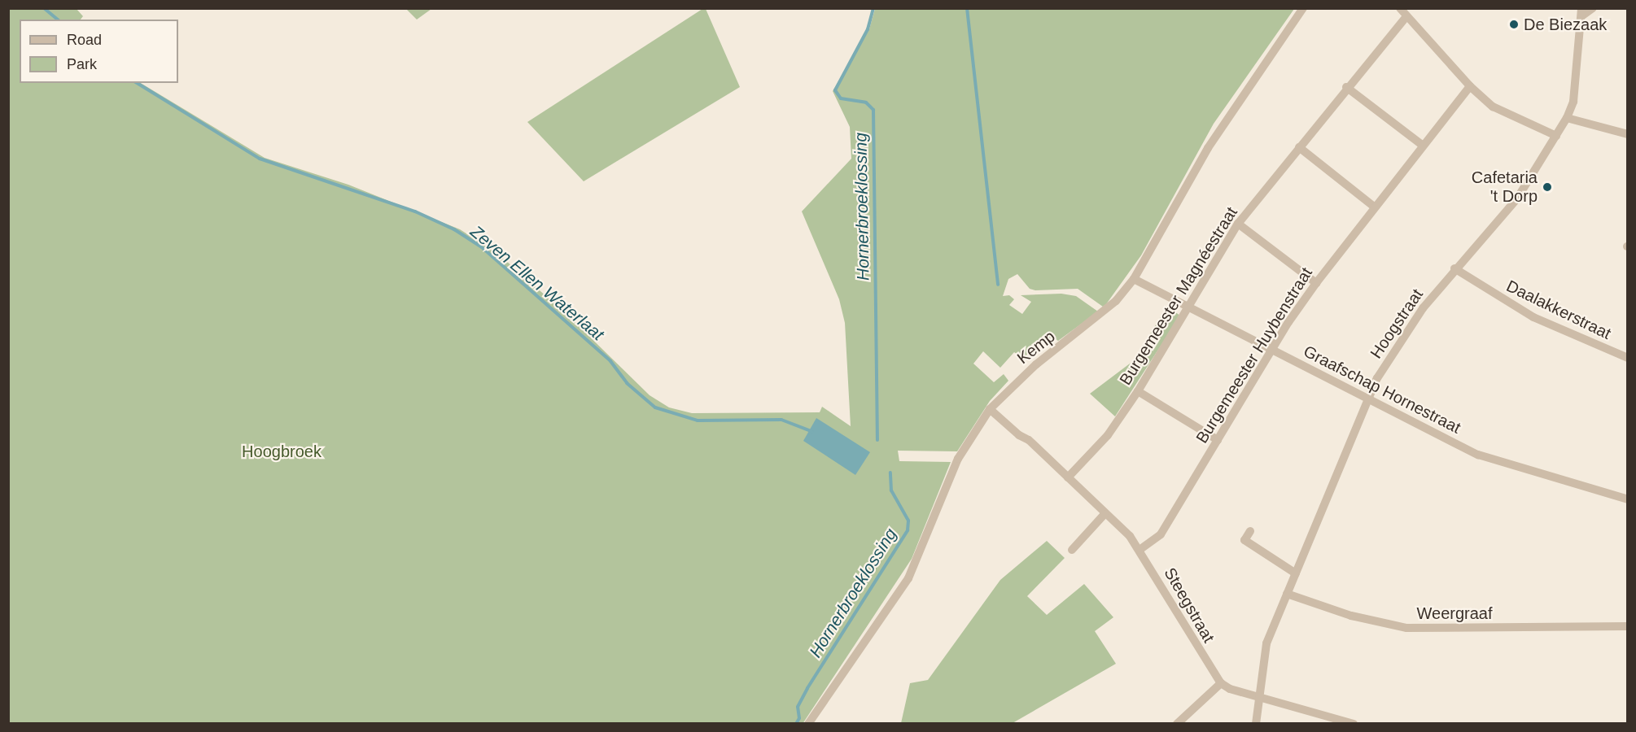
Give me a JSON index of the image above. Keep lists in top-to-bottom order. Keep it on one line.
{"streets":{"street":["Burgemeester Magnéestraat","Daalakkerstraat","Hoogstraat","Kemp","Burgemeester Huybenstraat","Graafschap Hornestraat","Steegstraat","Weergraaf"]},"crossings":[["Burgemeester Magnéestraat","Graafschap Hornestraat"],["Burgemeester Magnéestraat","Steegstraat"],["Daalakkerstraat","Hoogstraat"],["Hoogstraat","Graafschap Hornestraat"],["Hoogstraat","Weergraaf"],["Kemp","Graafschap Hornestraat"],["Kemp","Steegstraat"],["Burgemeester Huybenstraat","Graafschap Hornestraat"],["Burgemeester Huybenstraat","Steegstraat"]],"water":["Hornerbroeklossing","Zeven Ellen Waterlaat"],"parks":["Hoogbroek"],"places":["De Biezaak","Cafetaria 't Dorp"],"legend":["Road","Park"]}
